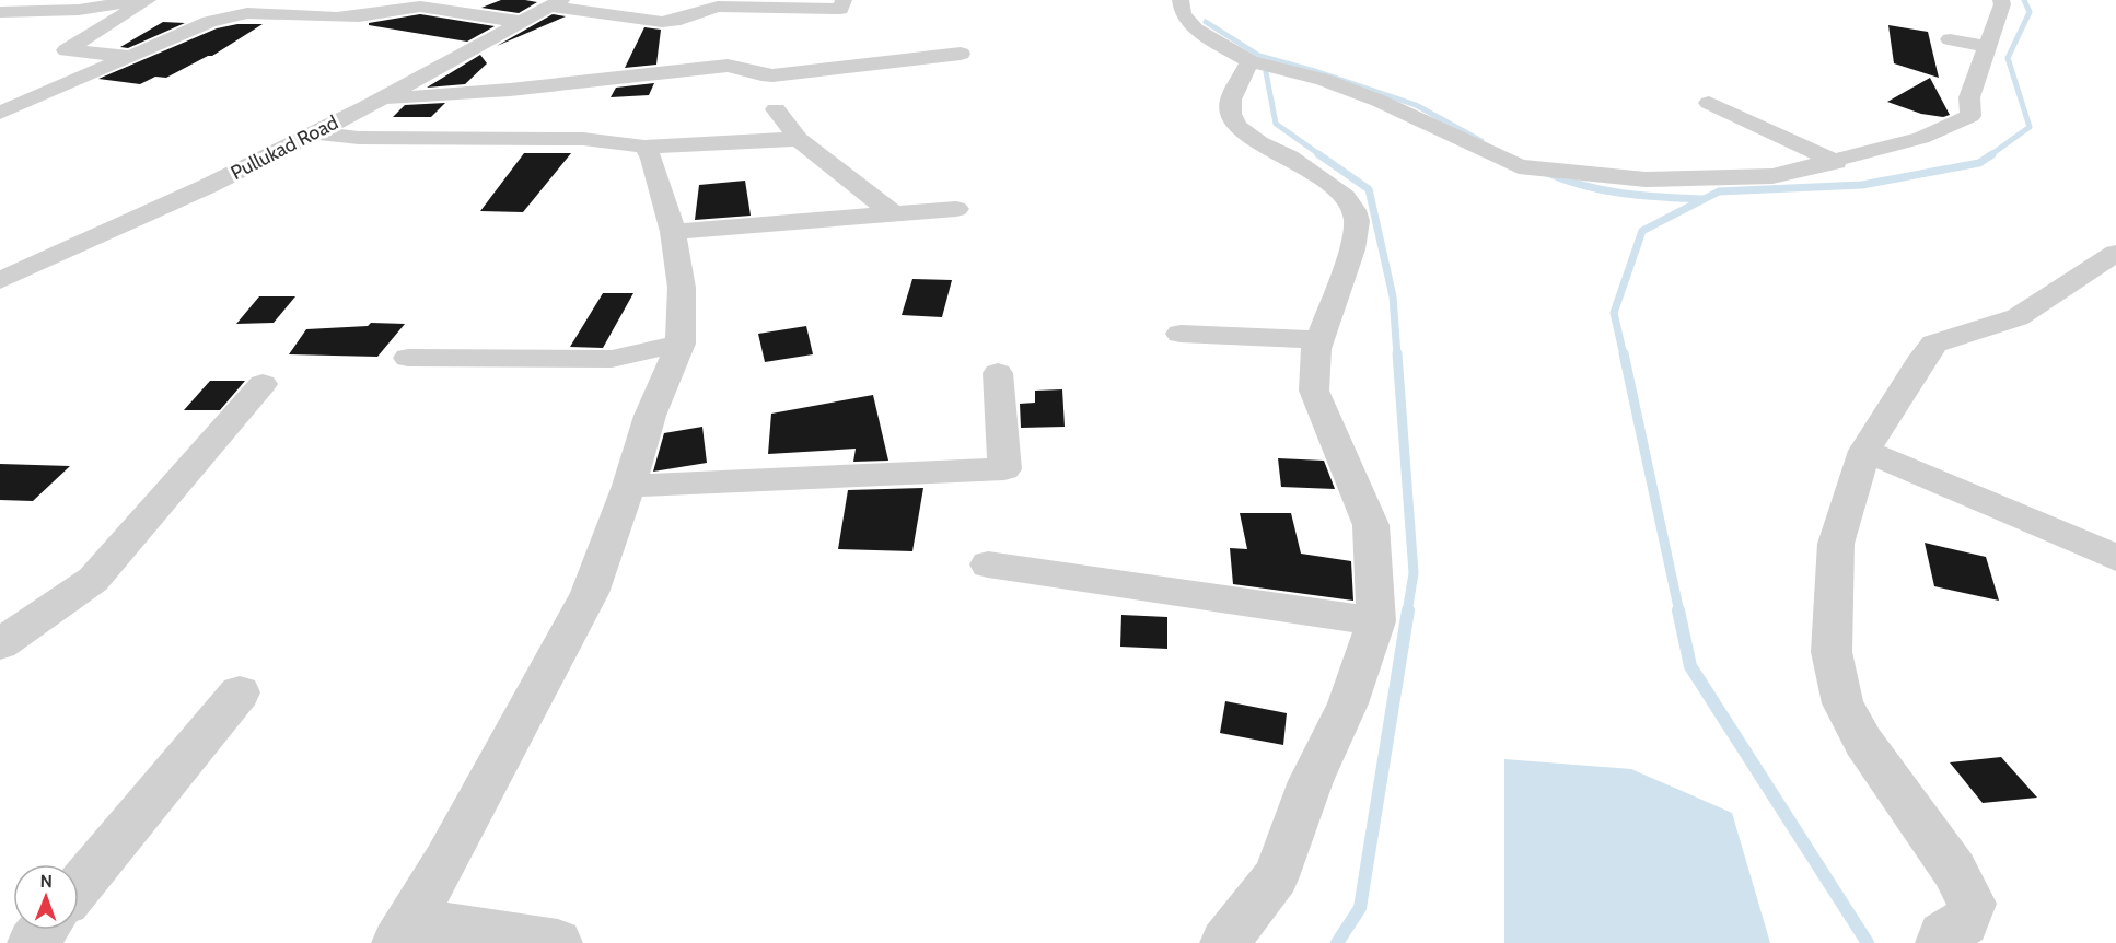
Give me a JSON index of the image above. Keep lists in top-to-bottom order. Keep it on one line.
{"streets":{"street":["Pullukad Road"]},"north":"top"}
